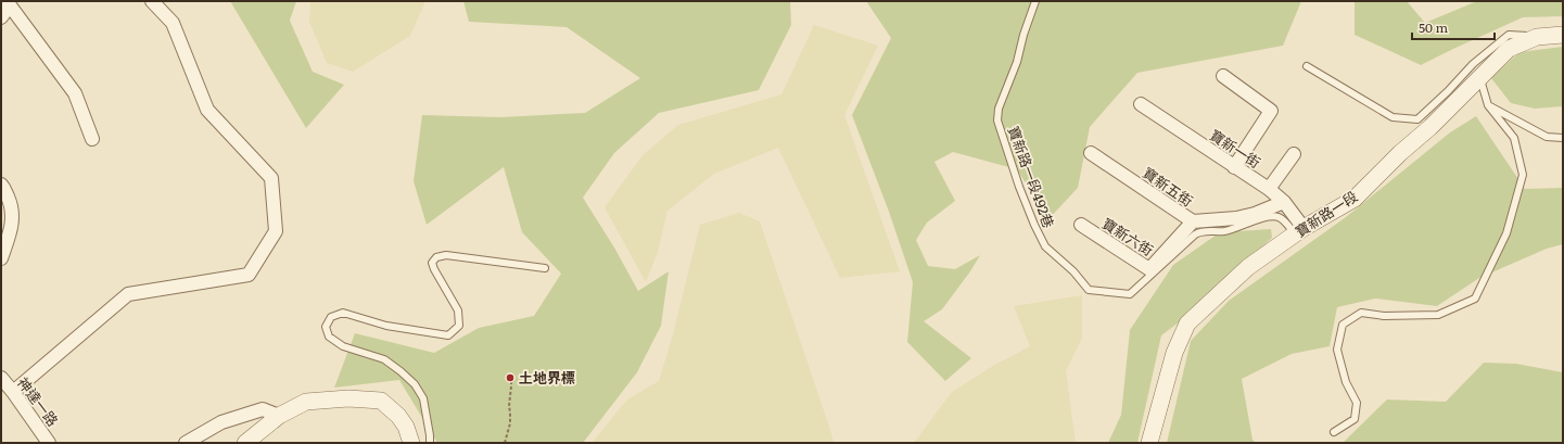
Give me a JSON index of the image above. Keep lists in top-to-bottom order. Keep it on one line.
{"streets":{"street":["寶新一街","寶新五街","寶新路一段","寶新六街","神達一路"],"lane":["寶新路一段492巷"]},"crossings":[["寶新一街","寶新路一段492巷"],["寶新一街","寶新五街"],["寶新一街","寶新路一段"],["寶新路一段492巷","寶新路一段"],["寶新五街","寶新六街"]],"places":["土地界標"],"scale_bar":"50 m"}
